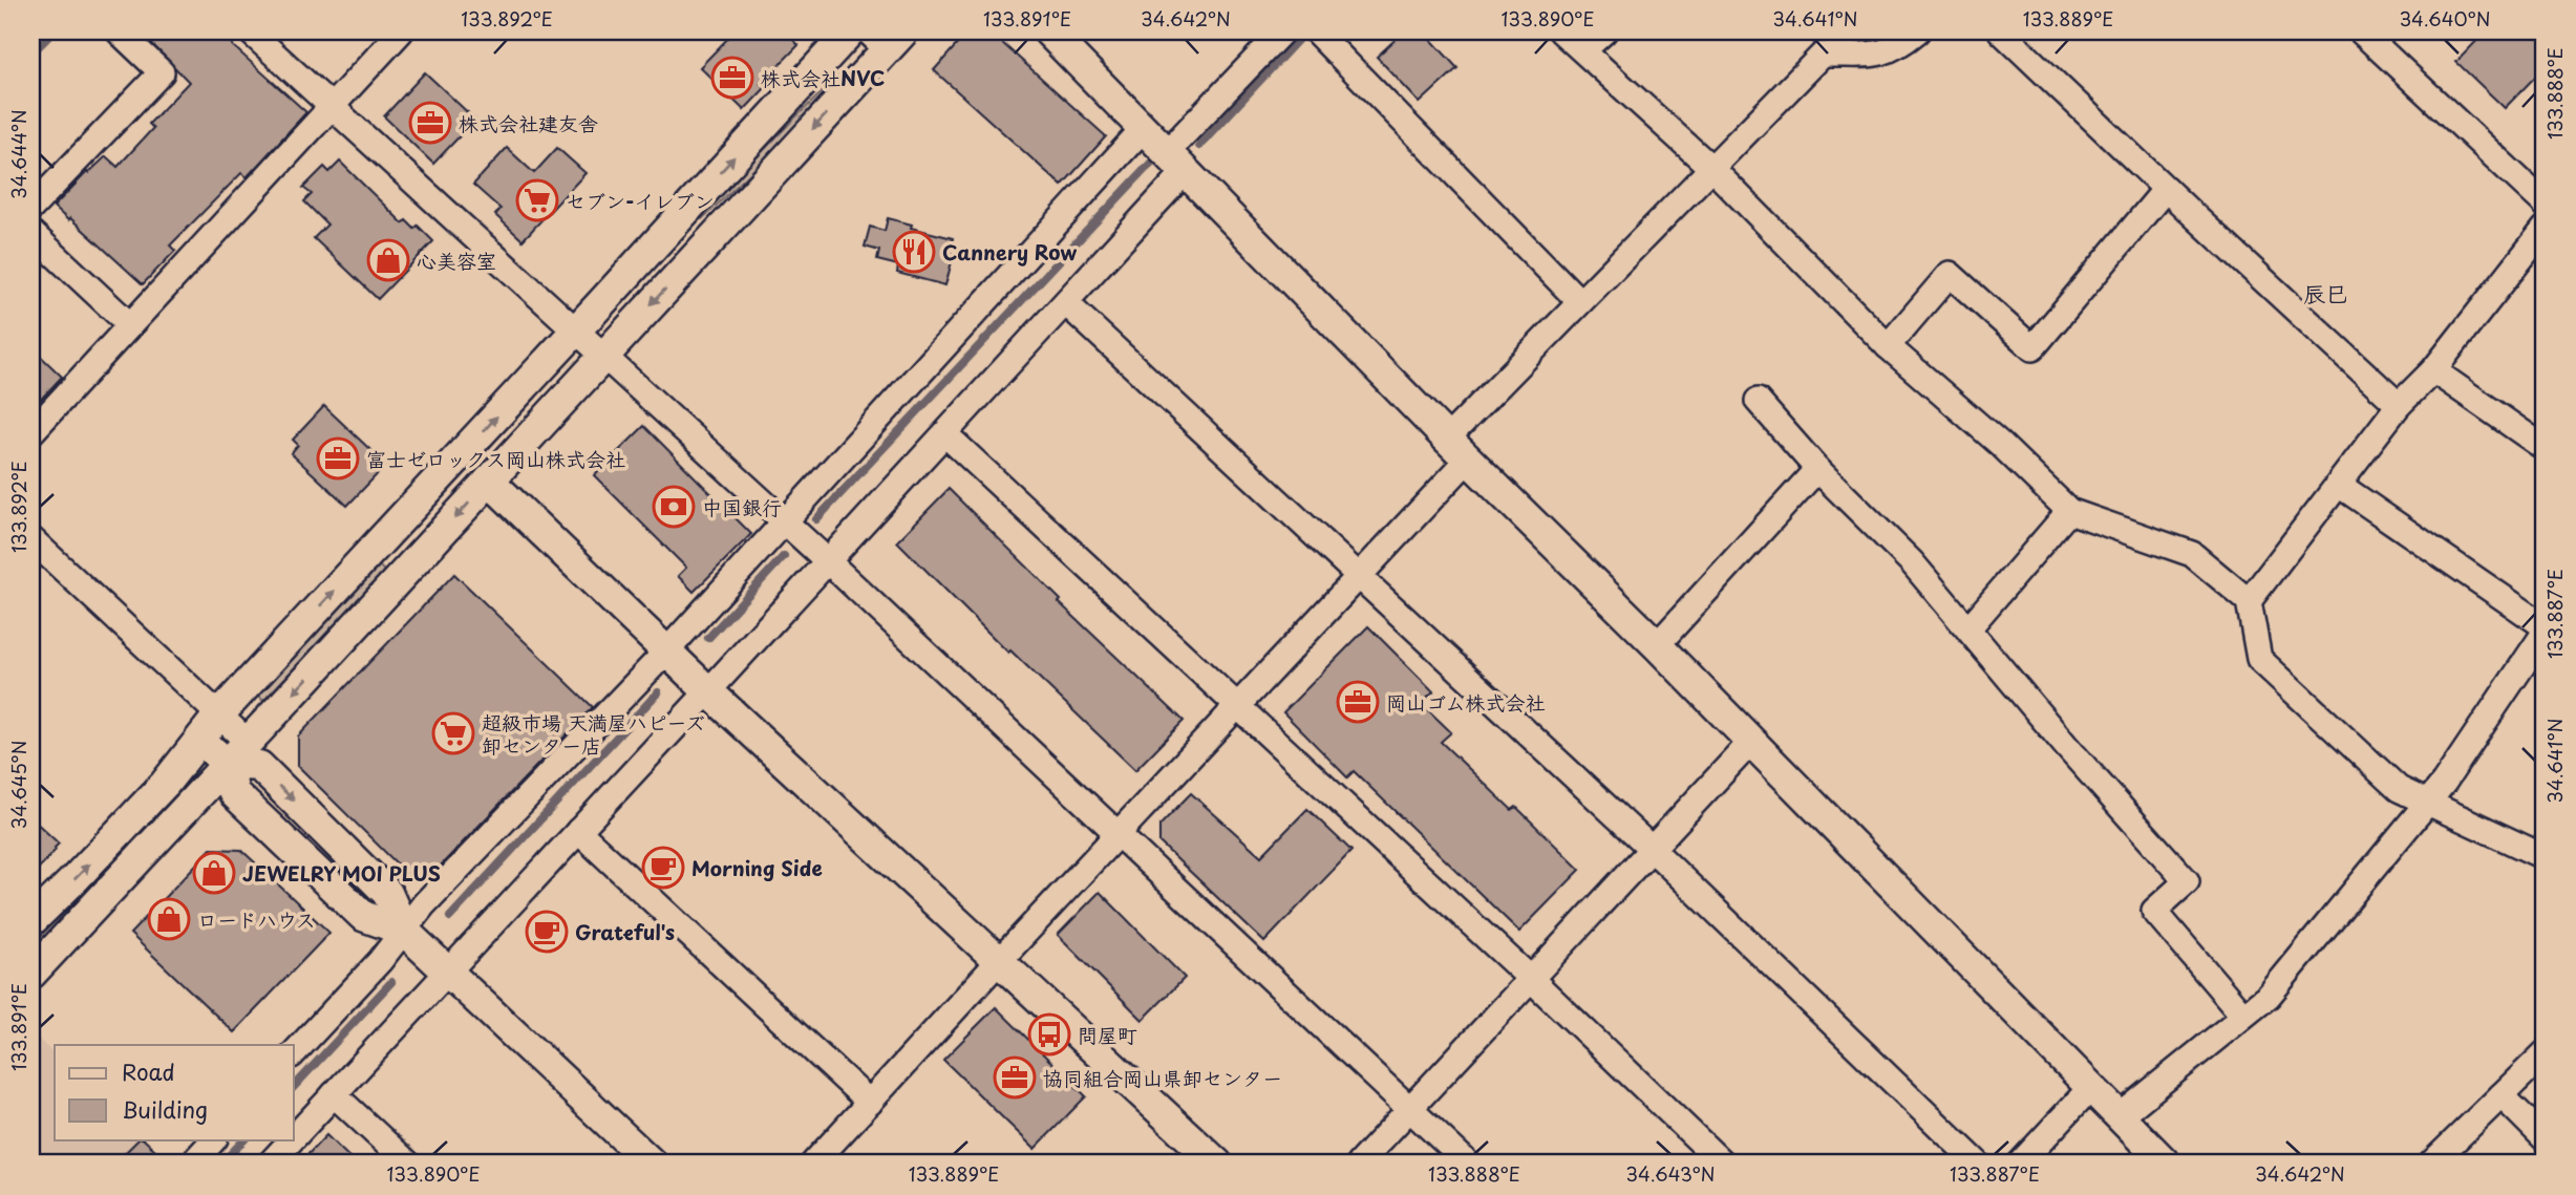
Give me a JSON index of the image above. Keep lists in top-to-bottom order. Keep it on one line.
{"districts":["辰巳"],"places":{"office":["株式会社NVC","株式会社建友舎","富士ゼロックス岡山株式会社","岡山ゴム株式会社","協同組合岡山県卸センター"],"supermarket":["セブン-イレブン","超級市場 天満屋ハピーズ 卸センター店"],"restaurant":["Cannery Row"],"shop":["心美容室","JEWELRY MOI PLUS","ロードハウス"],"bank":["中国銀行"],"cafe":["Morning Side","Grateful's"],"bus stop":["問屋町"]},"legend":["Road","Building"],"coordinates":["133.892°E","133.891°E","34.642°N","133.890°E","34.641°N","133.889°E","34.640°N","133.888°E","34.644°N","133.887°E","34.645°N","34.643°N"]}
